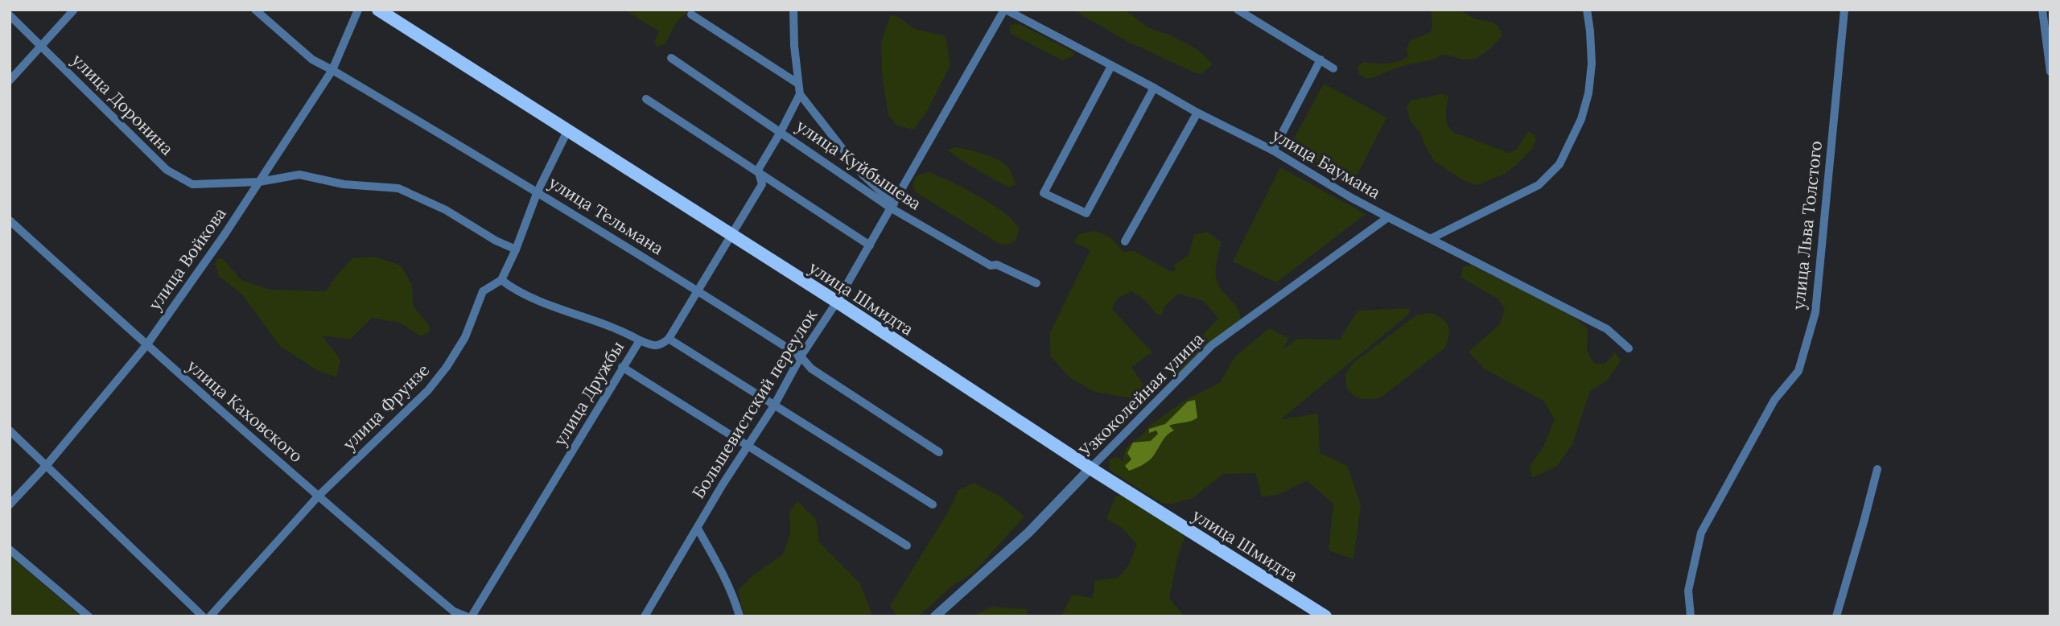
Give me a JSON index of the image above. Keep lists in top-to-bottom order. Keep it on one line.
{"streets":{"main road":["улица Шмидта"],"street":["улица Доронина","улица Баумана","улица Куйбышева","улица Тельмана","улица Льва Толстого","улица Войкова","улица Дружбы","Узкоколейная улица","Большевистский переулок","улица Фрунзе","улица Каховского"]},"crossings":[["улица Доронина","улица Войкова"],["улица Доронина","улица Фрунзе"],["улица Баумана","Узкоколейная улица"],["улица Баумана","Большевистский переулок"],["улица Куйбышева","Большевистский переулок"],["улица Тельмана","улица Войкова"],["улица Тельмана","Большевистский переулок"],["улица Тельмана","улица Фрунзе"],["улица Войкова","улица Каховского"],["улица Шмидта","Узкоколейная улица"],["улица Шмидта","Большевистский переулок"],["улица Шмидта","улица Фрунзе"],["улица Фрунзе","улица Каховского"]]}
